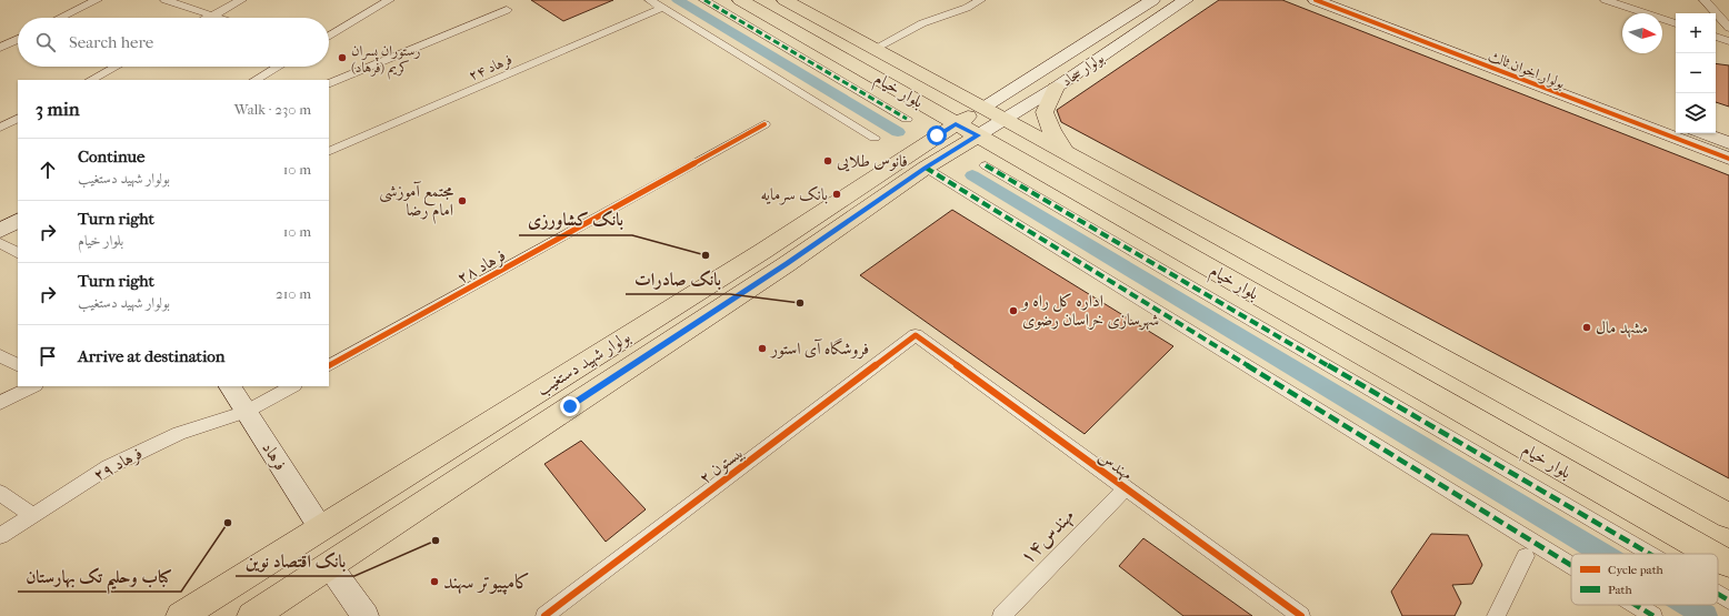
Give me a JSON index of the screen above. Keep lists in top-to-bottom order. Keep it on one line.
{"streets":{"main road":["بلوار خیام","بولوار شهید دستغیب"],"street":["فرهاد ۲۴","بولوار سجاد","بولوار اخوان ثالث","فرهاد ۲۸","فرهاد","فرهاد ۲۹","بیستون ۲","مهندس","مهندس۱۴"]},"crossings":[["بولوار سجاد","بلوار خیام"],["بولوار سجاد","بولوار شهید دستغیب"],["بلوار خیام","بولوار شهید دستغیب"],["بولوار شهید دستغیب","فرهاد"],["فرهاد","فرهاد ۲۹"],["بیستون ۲","مهندس"],["مهندس","مهندس۱۴"]],"places":["رستوران پسران کریم (فرهاد)","فانوس طلایی","بانک سرمایه","مجتمع آموزشی امام رضا","بانک کشاورزی","بانک صادرات","اداره کل راه و شهرسازی خراسان رضوی","مشهد مال","فروشگاه آی استور","کباب وحلیم تک بهارستان","بانک اقتصاد نوین","کامپیوتر سهند"],"legend":["Cycle path","Path"],"north":"right","page":{"map_buttons":["+","−"],"search":"Search here","heading":["3 min","Walk · 230 m"],"list":[["Continue","بولوار شهید دستغیب","10 m"],["Turn right","بلوار خیام","10 m"],["Turn right","بولوار شهید دستغیب","210 m"],"Arrive at destination"]}}
